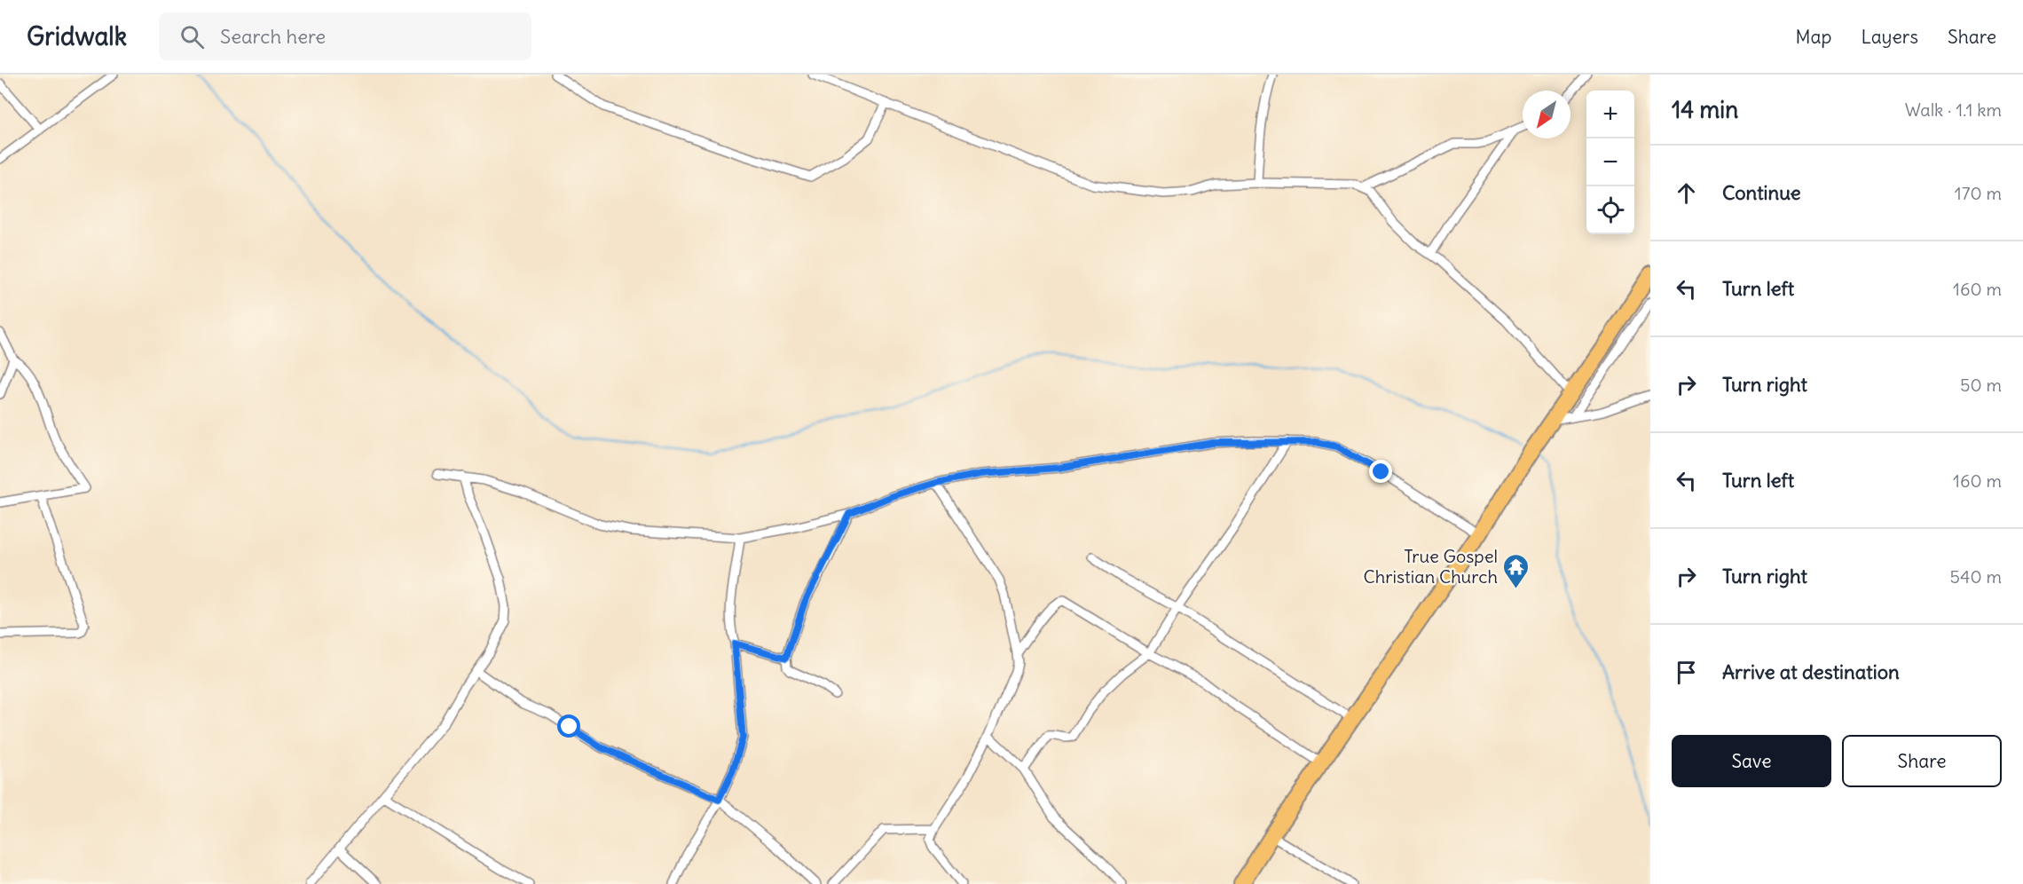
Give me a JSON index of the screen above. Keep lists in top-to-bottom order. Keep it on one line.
{"places":{"temple":["True Gospel Christian Church"]},"north":"bottom left","page":{"header":"Gridwalk","search":"Search here","nav":["Map","Layers","Share"],"heading":["14 min","Walk · 1.1 km"],"map_buttons":["+","−"],"list":[["Continue","170 m"],["Turn left","160 m"],["Turn right","50 m"],["Turn left","160 m"],["Turn right","540 m"],"Arrive at destination"],"buttons":["Save","Share"]}}
